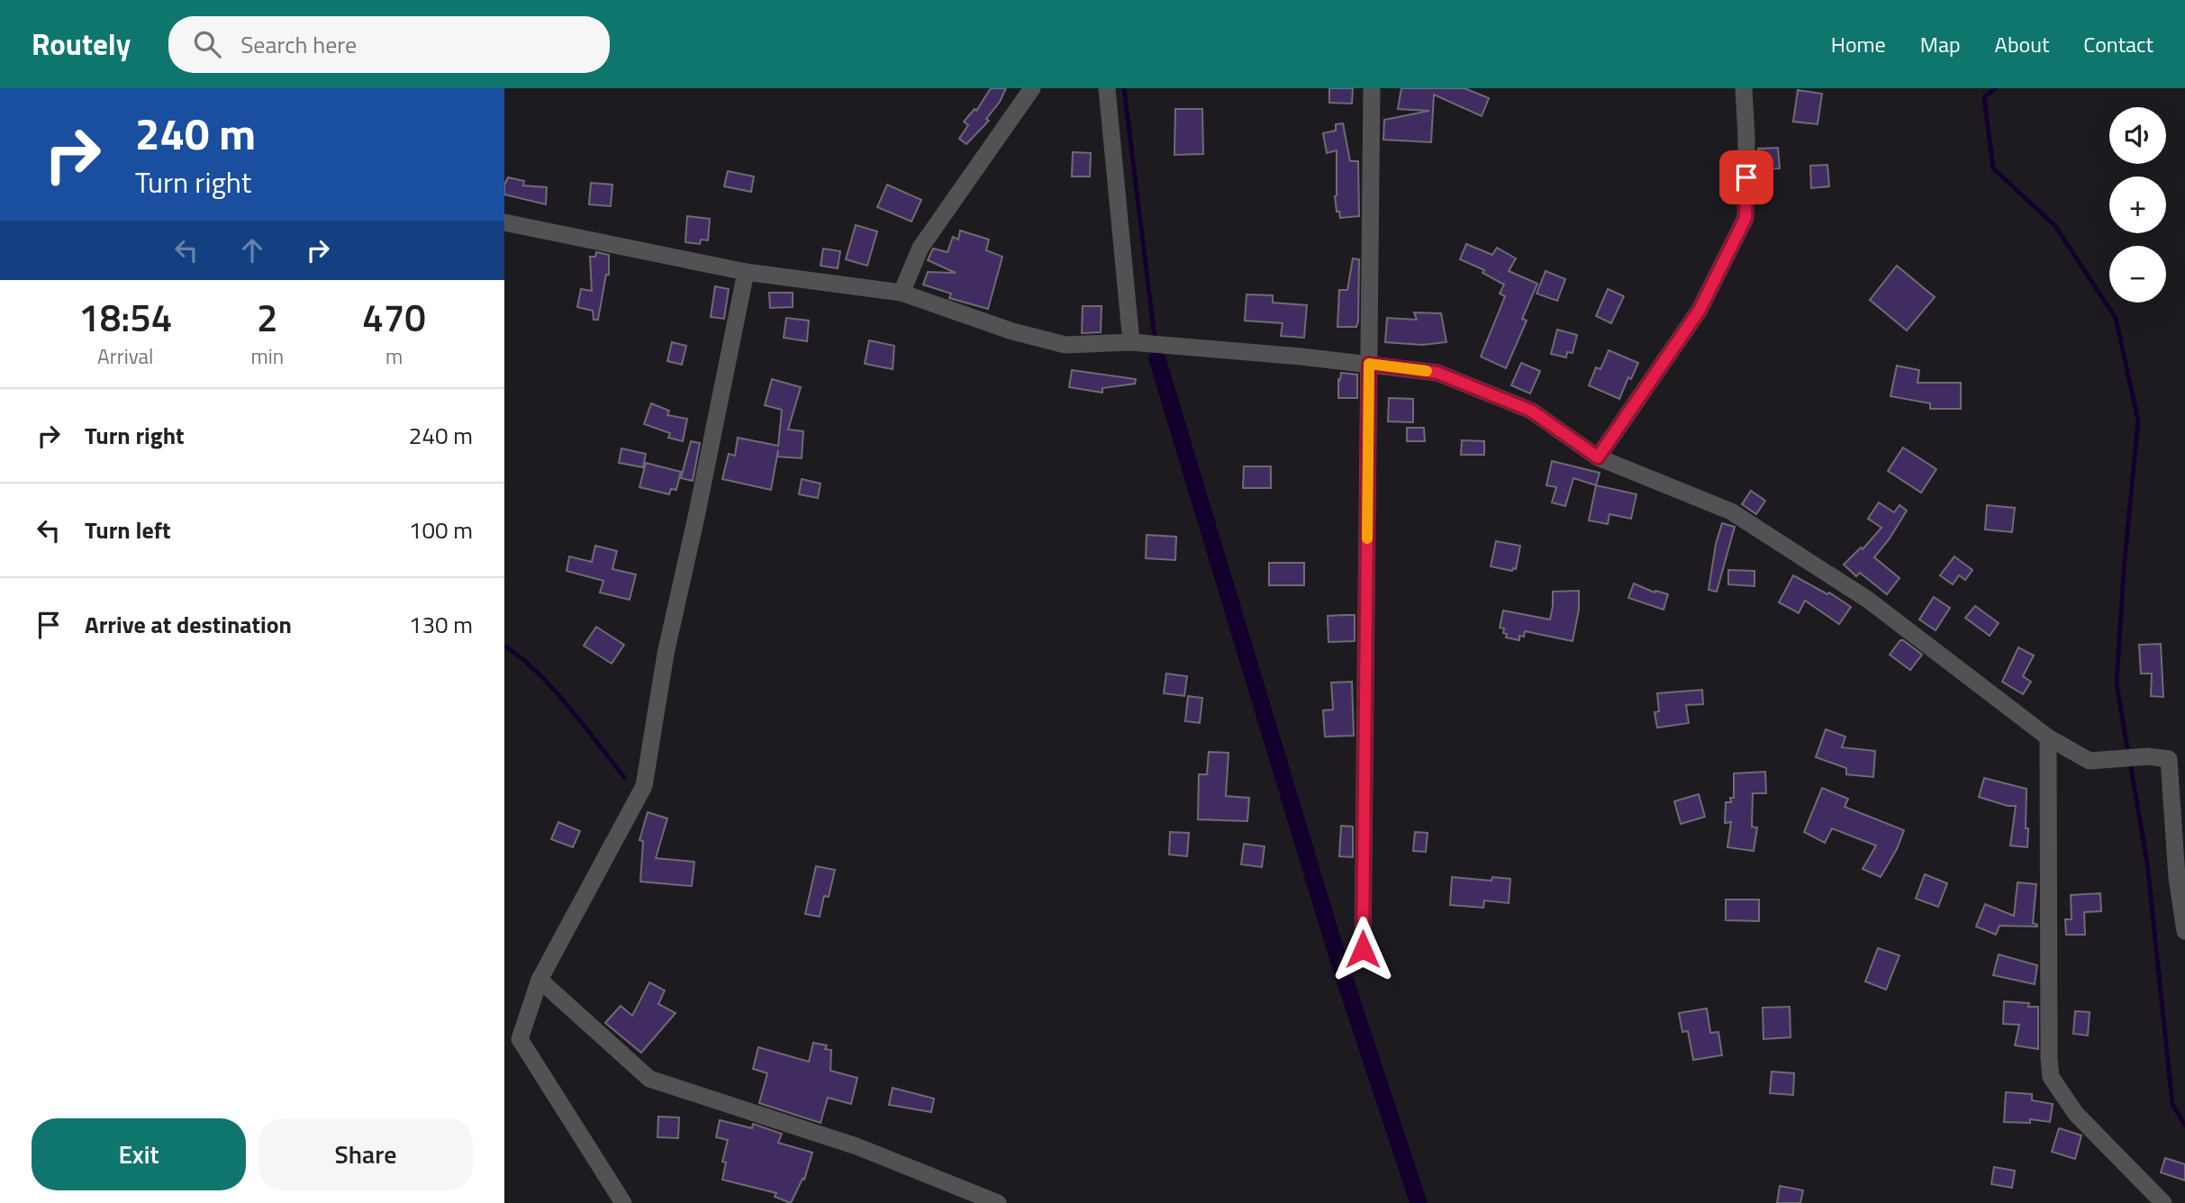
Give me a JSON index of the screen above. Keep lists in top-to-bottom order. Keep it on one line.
{"page":{"header":"Routely","search":"Search here","nav":["Home","Map","About","Contact"],"turn":["240 m","Turn right"],"map_buttons":["+","−"],"eta":["18:54","Arrival","2","min","470","m"],"list":[{"name":"Turn right","value":"240 m"},{"name":"Turn left","value":"100 m"},{"name":"Arrive at destination","value":"130 m"}],"buttons":["Exit","Share"]}}
